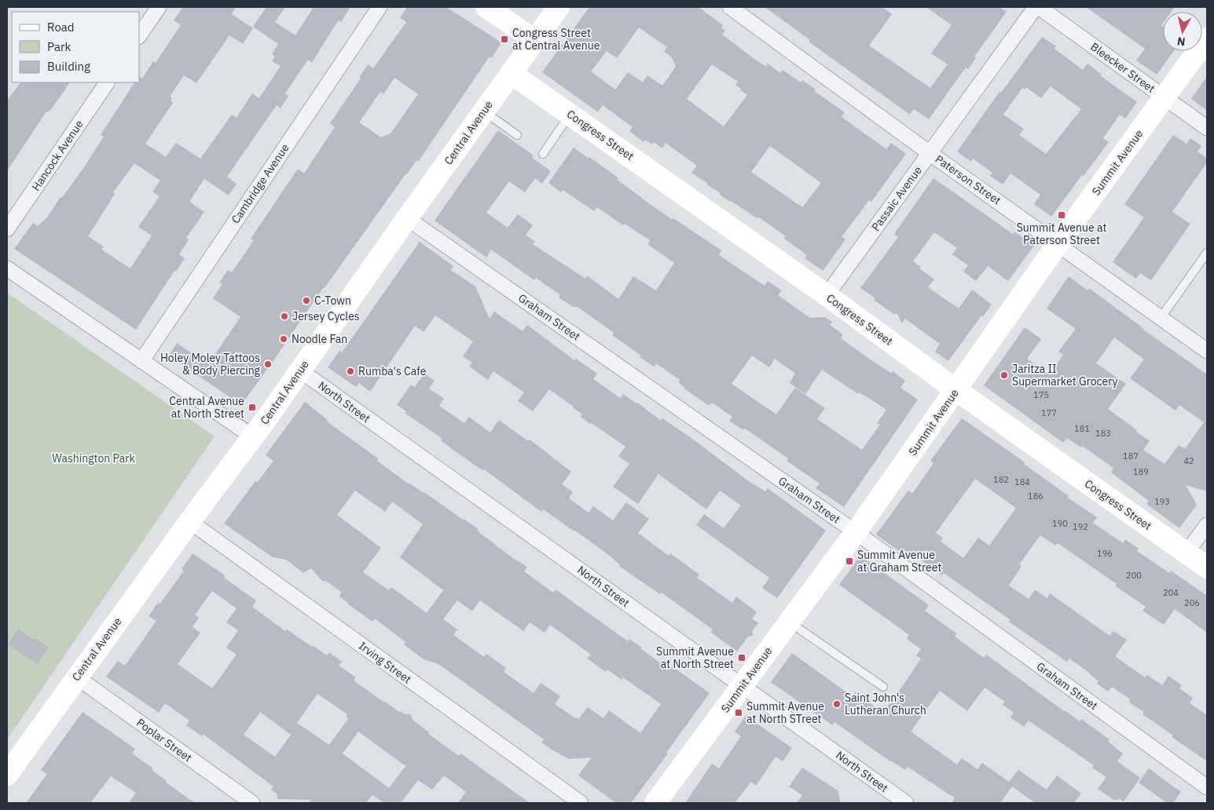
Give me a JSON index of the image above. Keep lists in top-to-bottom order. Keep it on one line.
{"streets":{"street":["Bleecker Street","Central Avenue","Congress Street","Hancock Avenue","Summit Avenue","Paterson Street","Cambridge Avenue","Passaic Avenue","Graham Street","North Street","Irving Street","Poplar Street"]},"crossings":[["Bleecker Street","Summit Avenue"],["Central Avenue","Congress Street"],["Central Avenue","Graham Street"],["Central Avenue","North Street"],["Central Avenue","Irving Street"],["Central Avenue","Poplar Street"],["Congress Street","Summit Avenue"],["Congress Street","Passaic Avenue"],["Summit Avenue","Paterson Street"],["Summit Avenue","Graham Street"],["Summit Avenue","North Street"],["Paterson Street","Passaic Avenue"]],"parks":["Washington Park"],"places":{"transit":["Congress Street at Central Avenue","Summit Avenue at Paterson Street","Central Avenue at North Street","Summit Avenue at Graham Street","Summit Avenue at North Street","Summit Avenue at North STreet"],"other":["C-Town","Jersey Cycles","Noodle Fan","Holey Moley Tattoos & Body Piercing","Rumba's Cafe","Jaritza II Supermarket Grocery","Saint John's Lutheran Church"]},"house_numbers":["175","177","181","183","187","42","189","182","184","186","193","190","192","196","200","204","206"],"legend":["Road","Park","Building"],"north":"bottom"}
